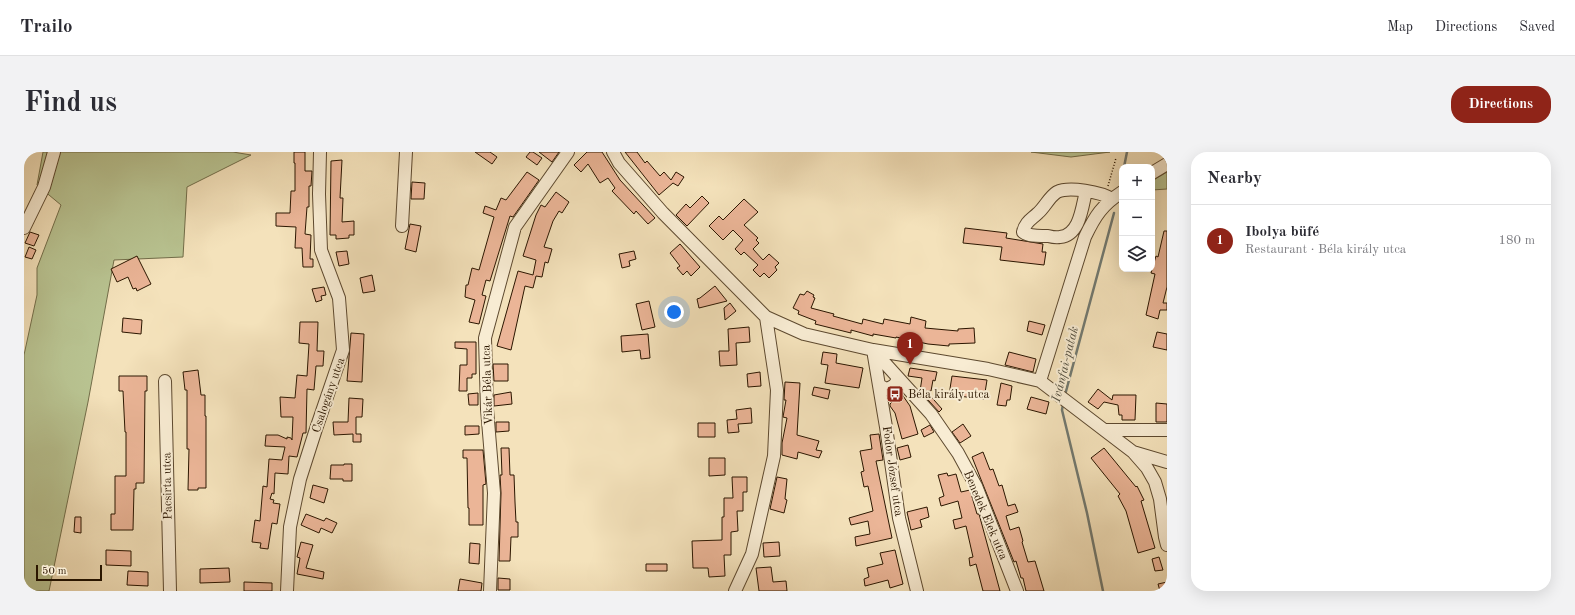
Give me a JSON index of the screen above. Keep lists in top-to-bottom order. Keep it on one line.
{"streets":{"street":["Vikár Béla utca","Csalogány utca","Fodor József utca","Pacsirta utca","Benedek Elek utca"]},"crossings":[["Fodor József utca","Benedek Elek utca"]],"water":["Ivánfai-patak"],"places":{"bus stop":["Béla király utca"]},"scale_bar":"50 m","page":{"header":"Trailo","nav":["Map","Directions","Saved"],"buttons":"Directions","title":"Find us","heading":"Nearby","map_buttons":["+","−"],"list":[{"mark":"1","name":"Ibolya büfé","note":"Restaurant · Béla király utca","value":"180 m"}],"pins":"1","scale":"50 m"}}
